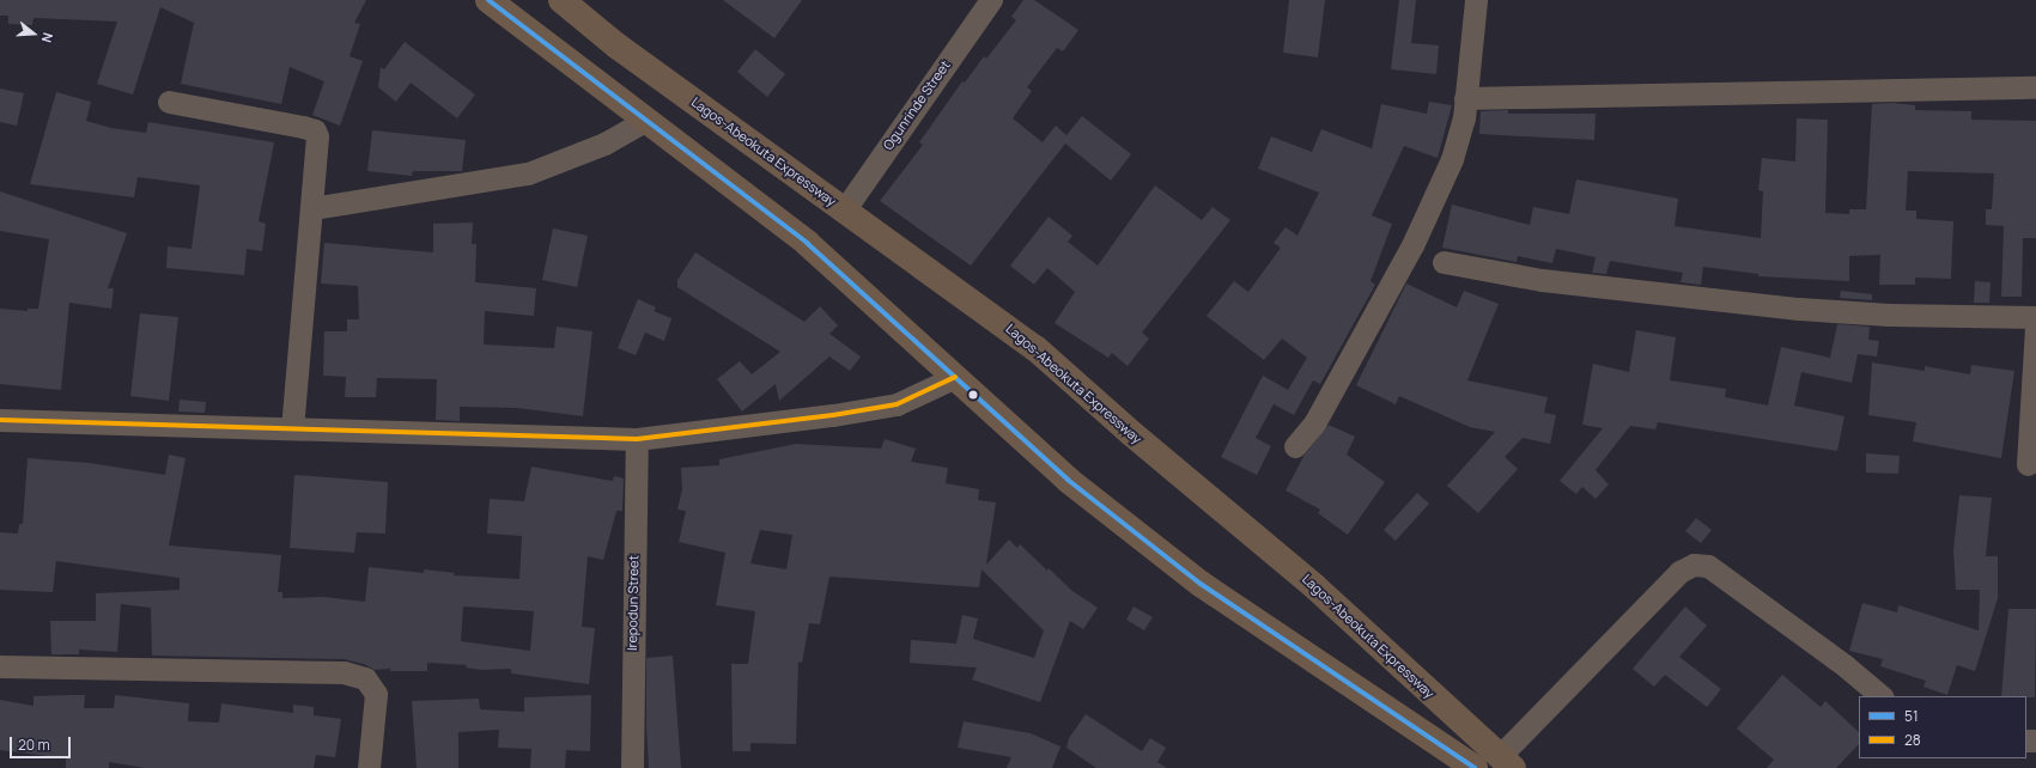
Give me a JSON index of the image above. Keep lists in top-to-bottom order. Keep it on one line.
{"streets":{"highway":["Lagos-Abeokuta Expressway"],"street":["Ogunrinde Street","Irepodun Street"]},"crossings":[["Ogunrinde Street","Lagos-Abeokuta Expressway"]],"lines":["transit line 51","transit line 28"],"legend":["51","28"],"scale_bar":"20 m","north":"right"}
